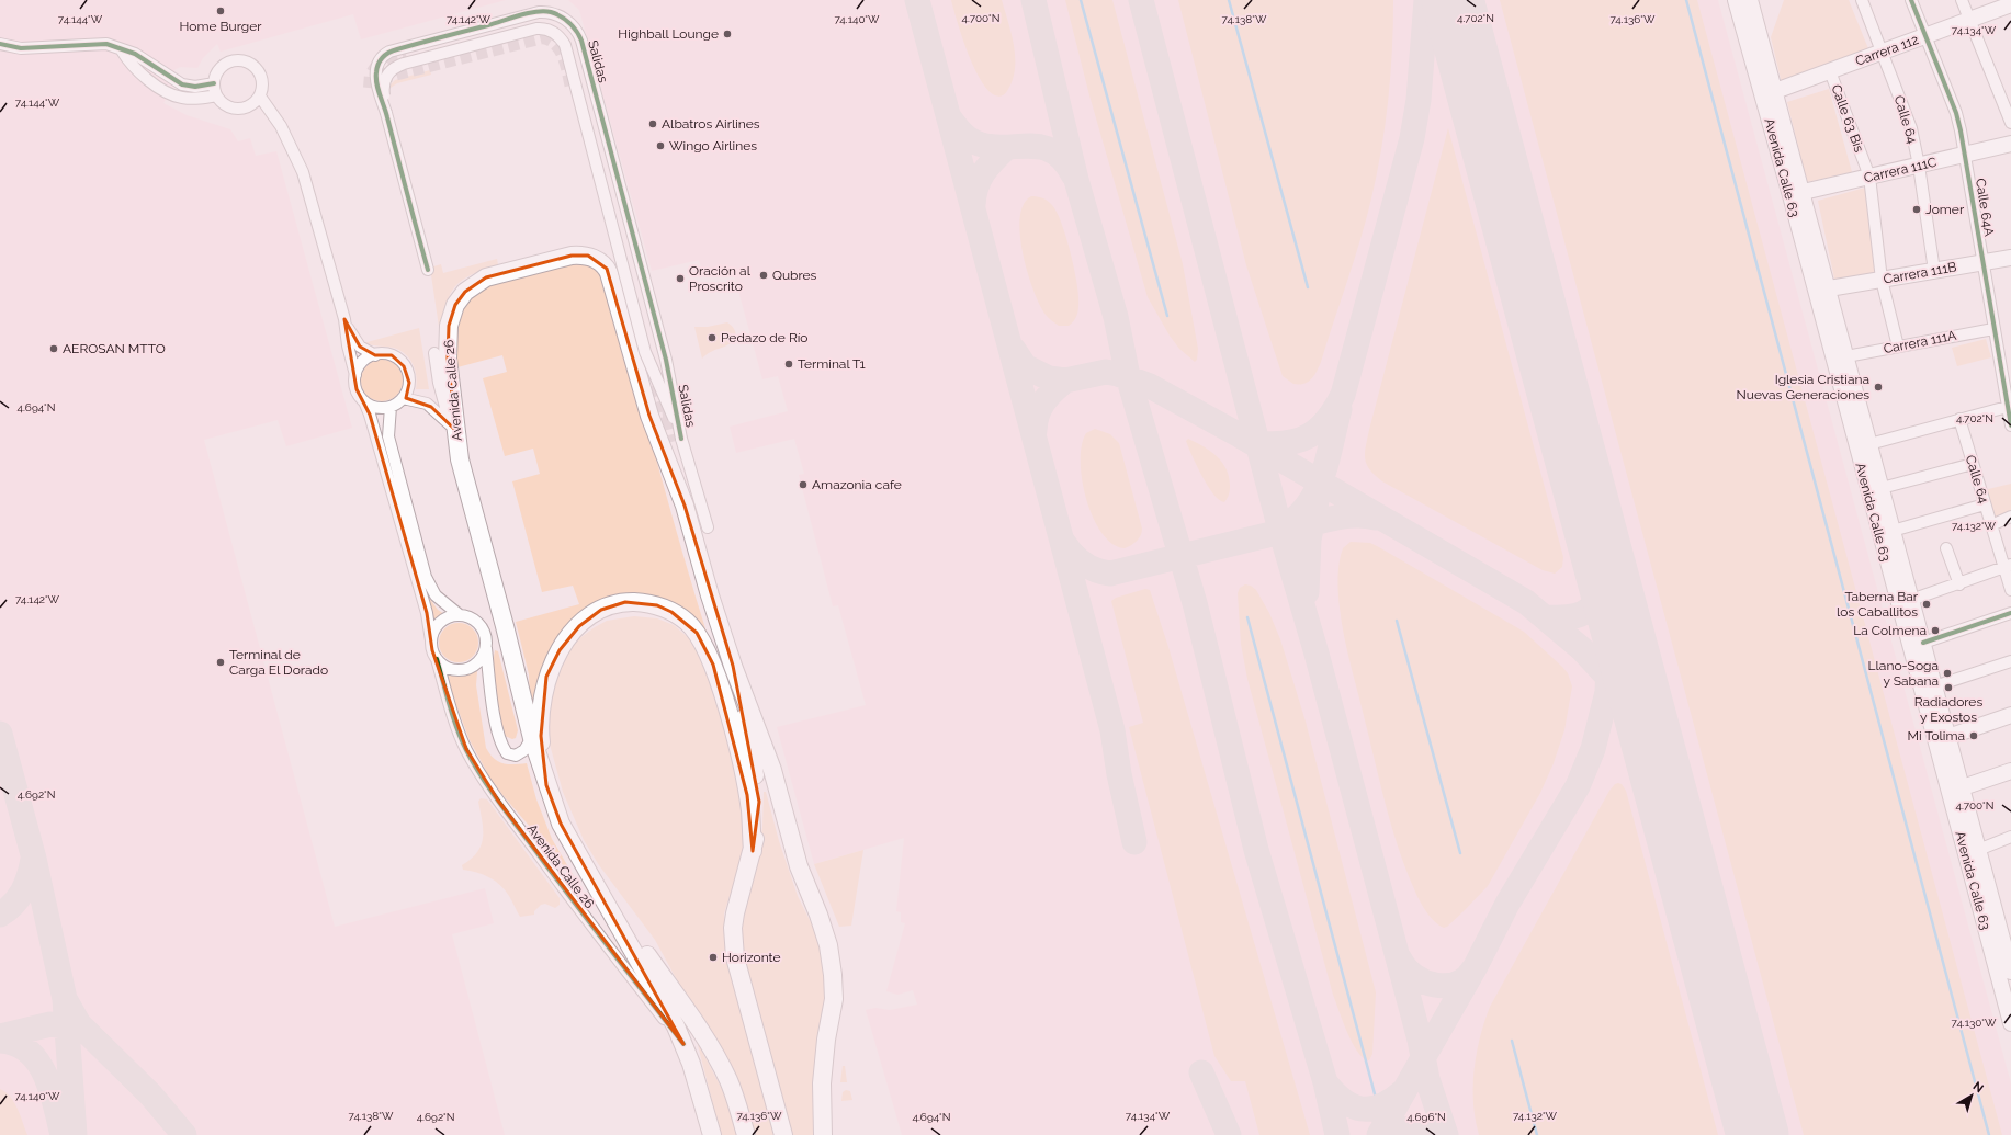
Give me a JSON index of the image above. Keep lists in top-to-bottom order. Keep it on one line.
{"streets":{"main road":["Carrera 112","Avenida Calle 63","Carrera 111C","Carrera 111B","Avenida Calle 26"],"street":["Salidas","Calle 63 Bis","Calle 64","Calle 64A","Carrera 111A"]},"crossings":[["Carrera 112","Calle 63 Bis"],["Carrera 112","Calle 64"],["Carrera 112","Avenida Calle 63"],["Carrera 112","Calle 64A"],["Calle 63 Bis","Carrera 111C"],["Calle 63 Bis","Carrera 111B"],["Calle 63 Bis","Carrera 111A"],["Calle 64","Carrera 111C"],["Calle 64","Carrera 111B"],["Avenida Calle 63","Carrera 111C"],["Avenida Calle 63","Carrera 111B"],["Avenida Calle 63","Carrera 111A"],["Carrera 111C","Calle 64A"],["Calle 64A","Carrera 111B"],["Calle 64A","Carrera 111A"]],"places":["Home Burger","Highball Lounge","Albatros Airlines","Wingo Airlines","Jomer","Qubres","Oración al Proscrito","Pedazo de Río","AEROSAN MTTO","Terminal T1","Iglesia Cristiana Nuevas Generaciones","Amazonia cafe","Taberna Bar los Caballitos","La Colmena","Terminal de Carga El Dorado","Llano-Soga y Sabana","Radiadores y Exostos","Mi Tolima","Horizonte"],"north":"top right","coordinates":["4.700°N","4.702°N","74.144°W","74.142°W","74.140°W","74.136°W","74.138°W","74.134°W","4.694°N","74.132°W","4.692°N","74.130°W","4.696°N"]}
